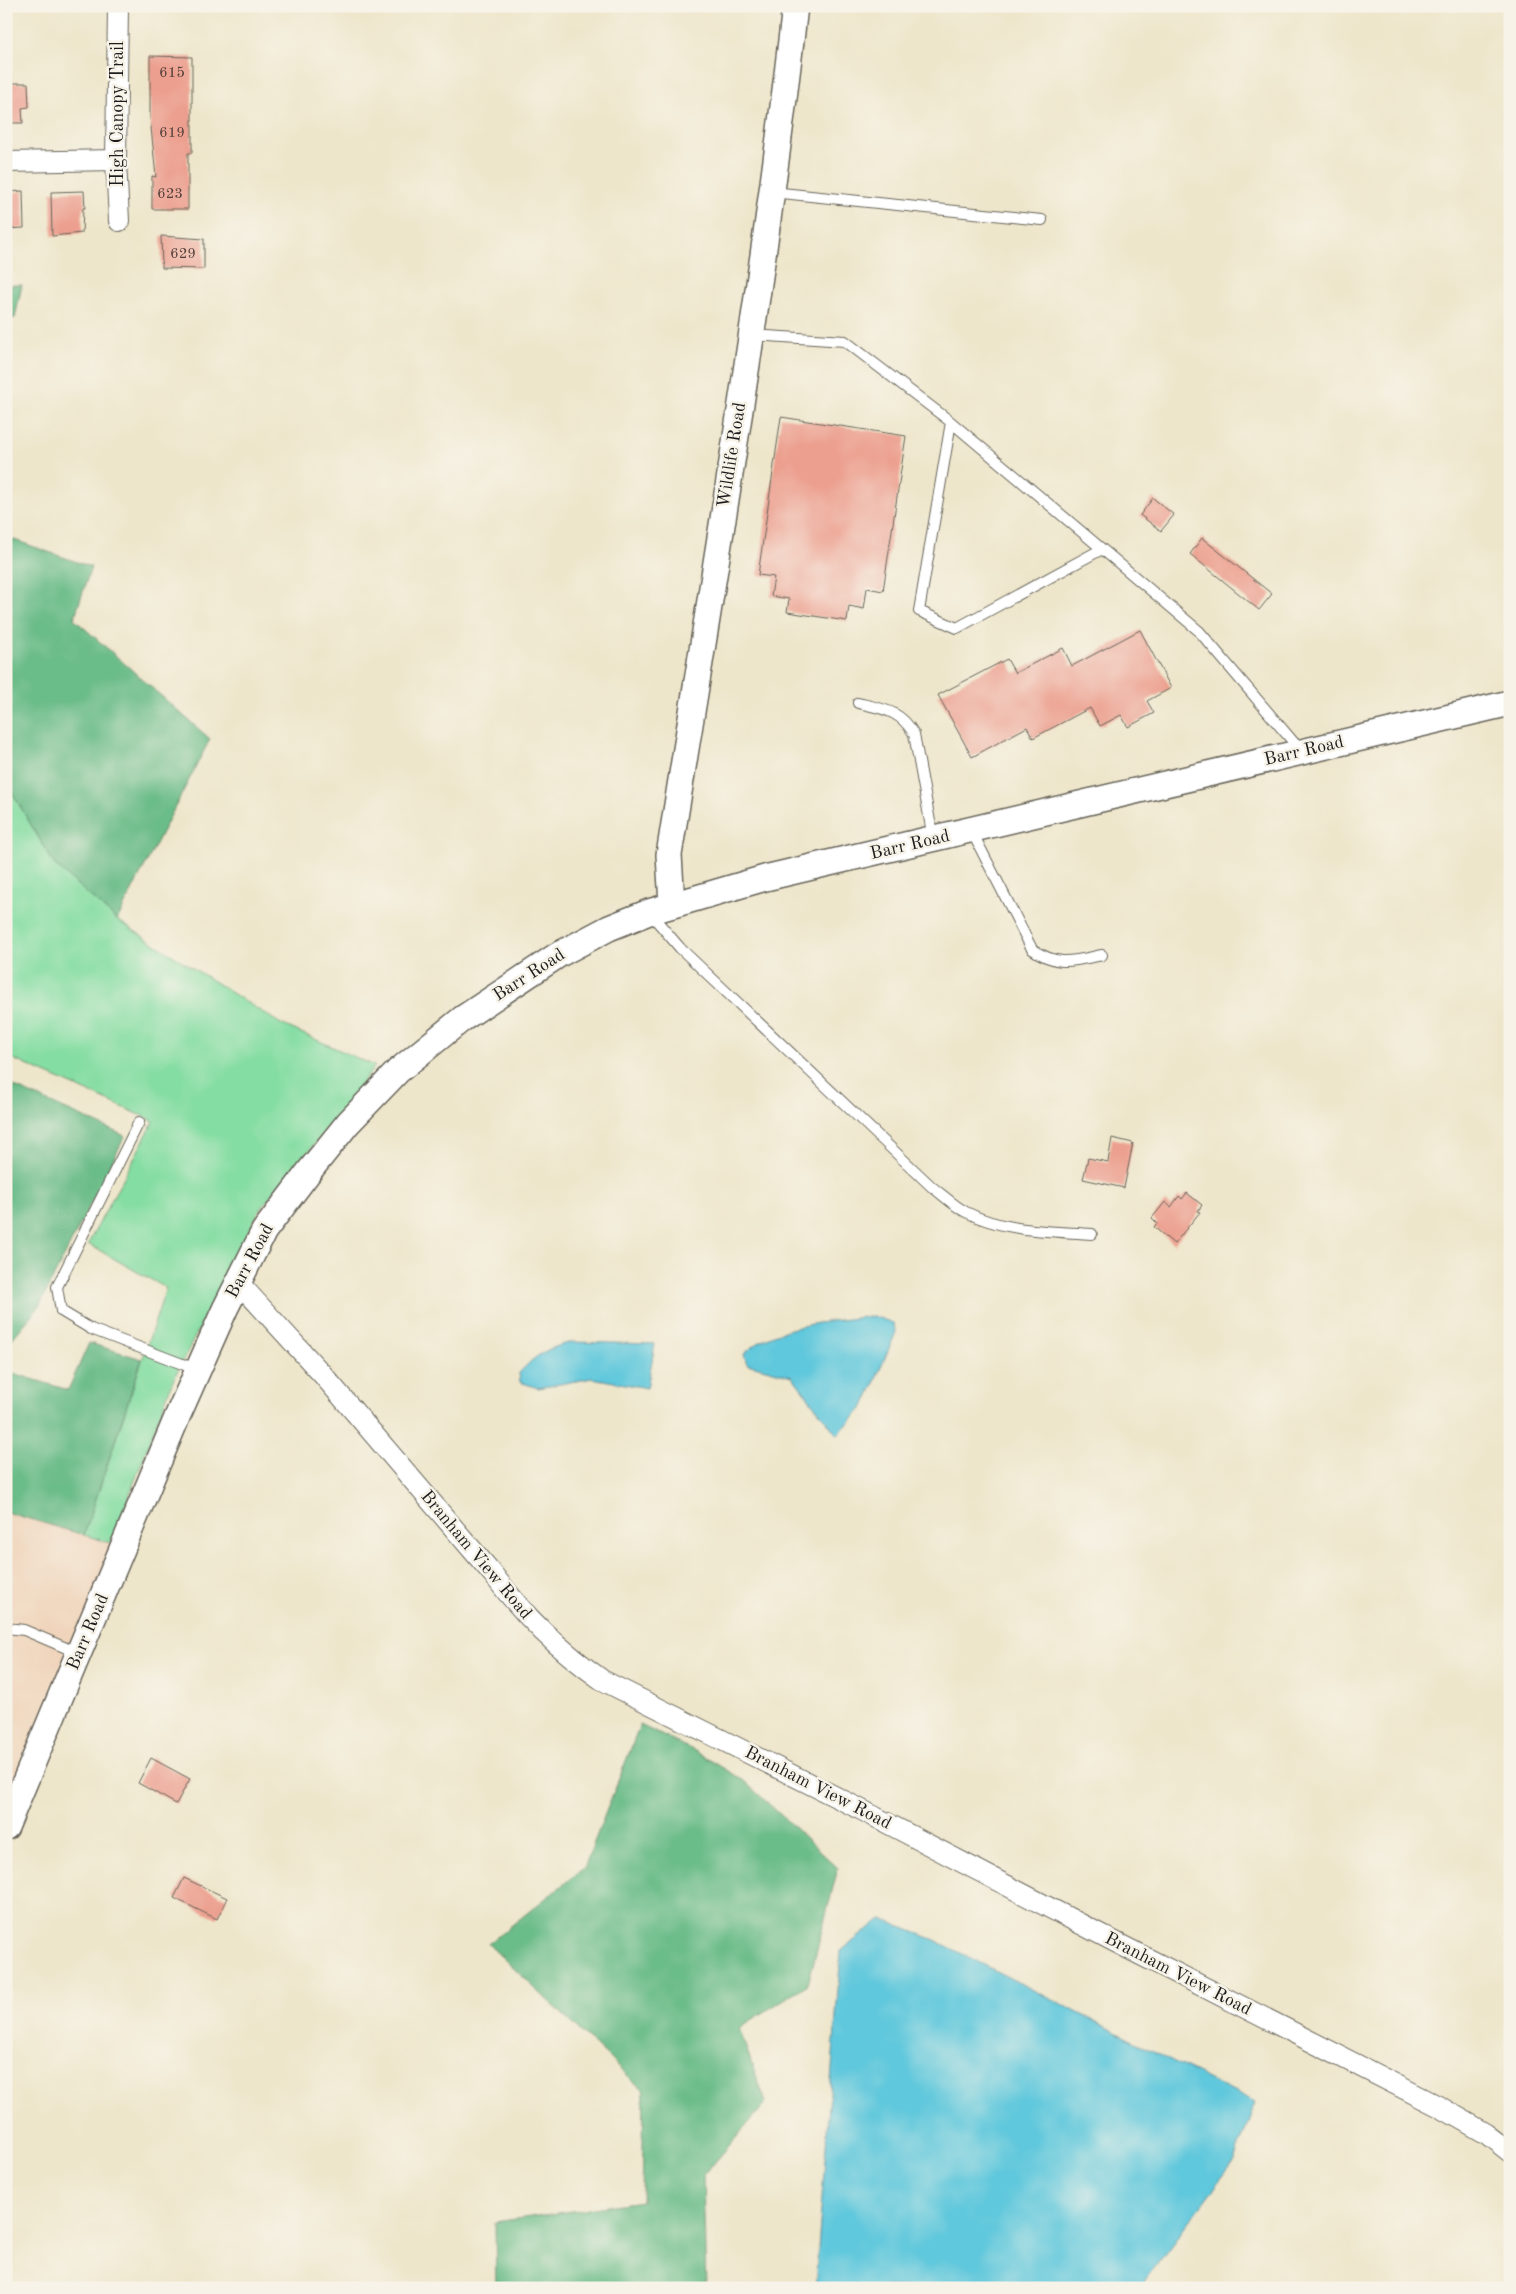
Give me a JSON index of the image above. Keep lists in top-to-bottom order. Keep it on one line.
{"streets":{"street":["High Canopy Trail","Wildlife Road","Barr Road","Branham View Road"]},"crossings":[["Wildlife Road","Barr Road"],["Barr Road","Branham View Road"]],"house_numbers":["615","619","623","629"]}
